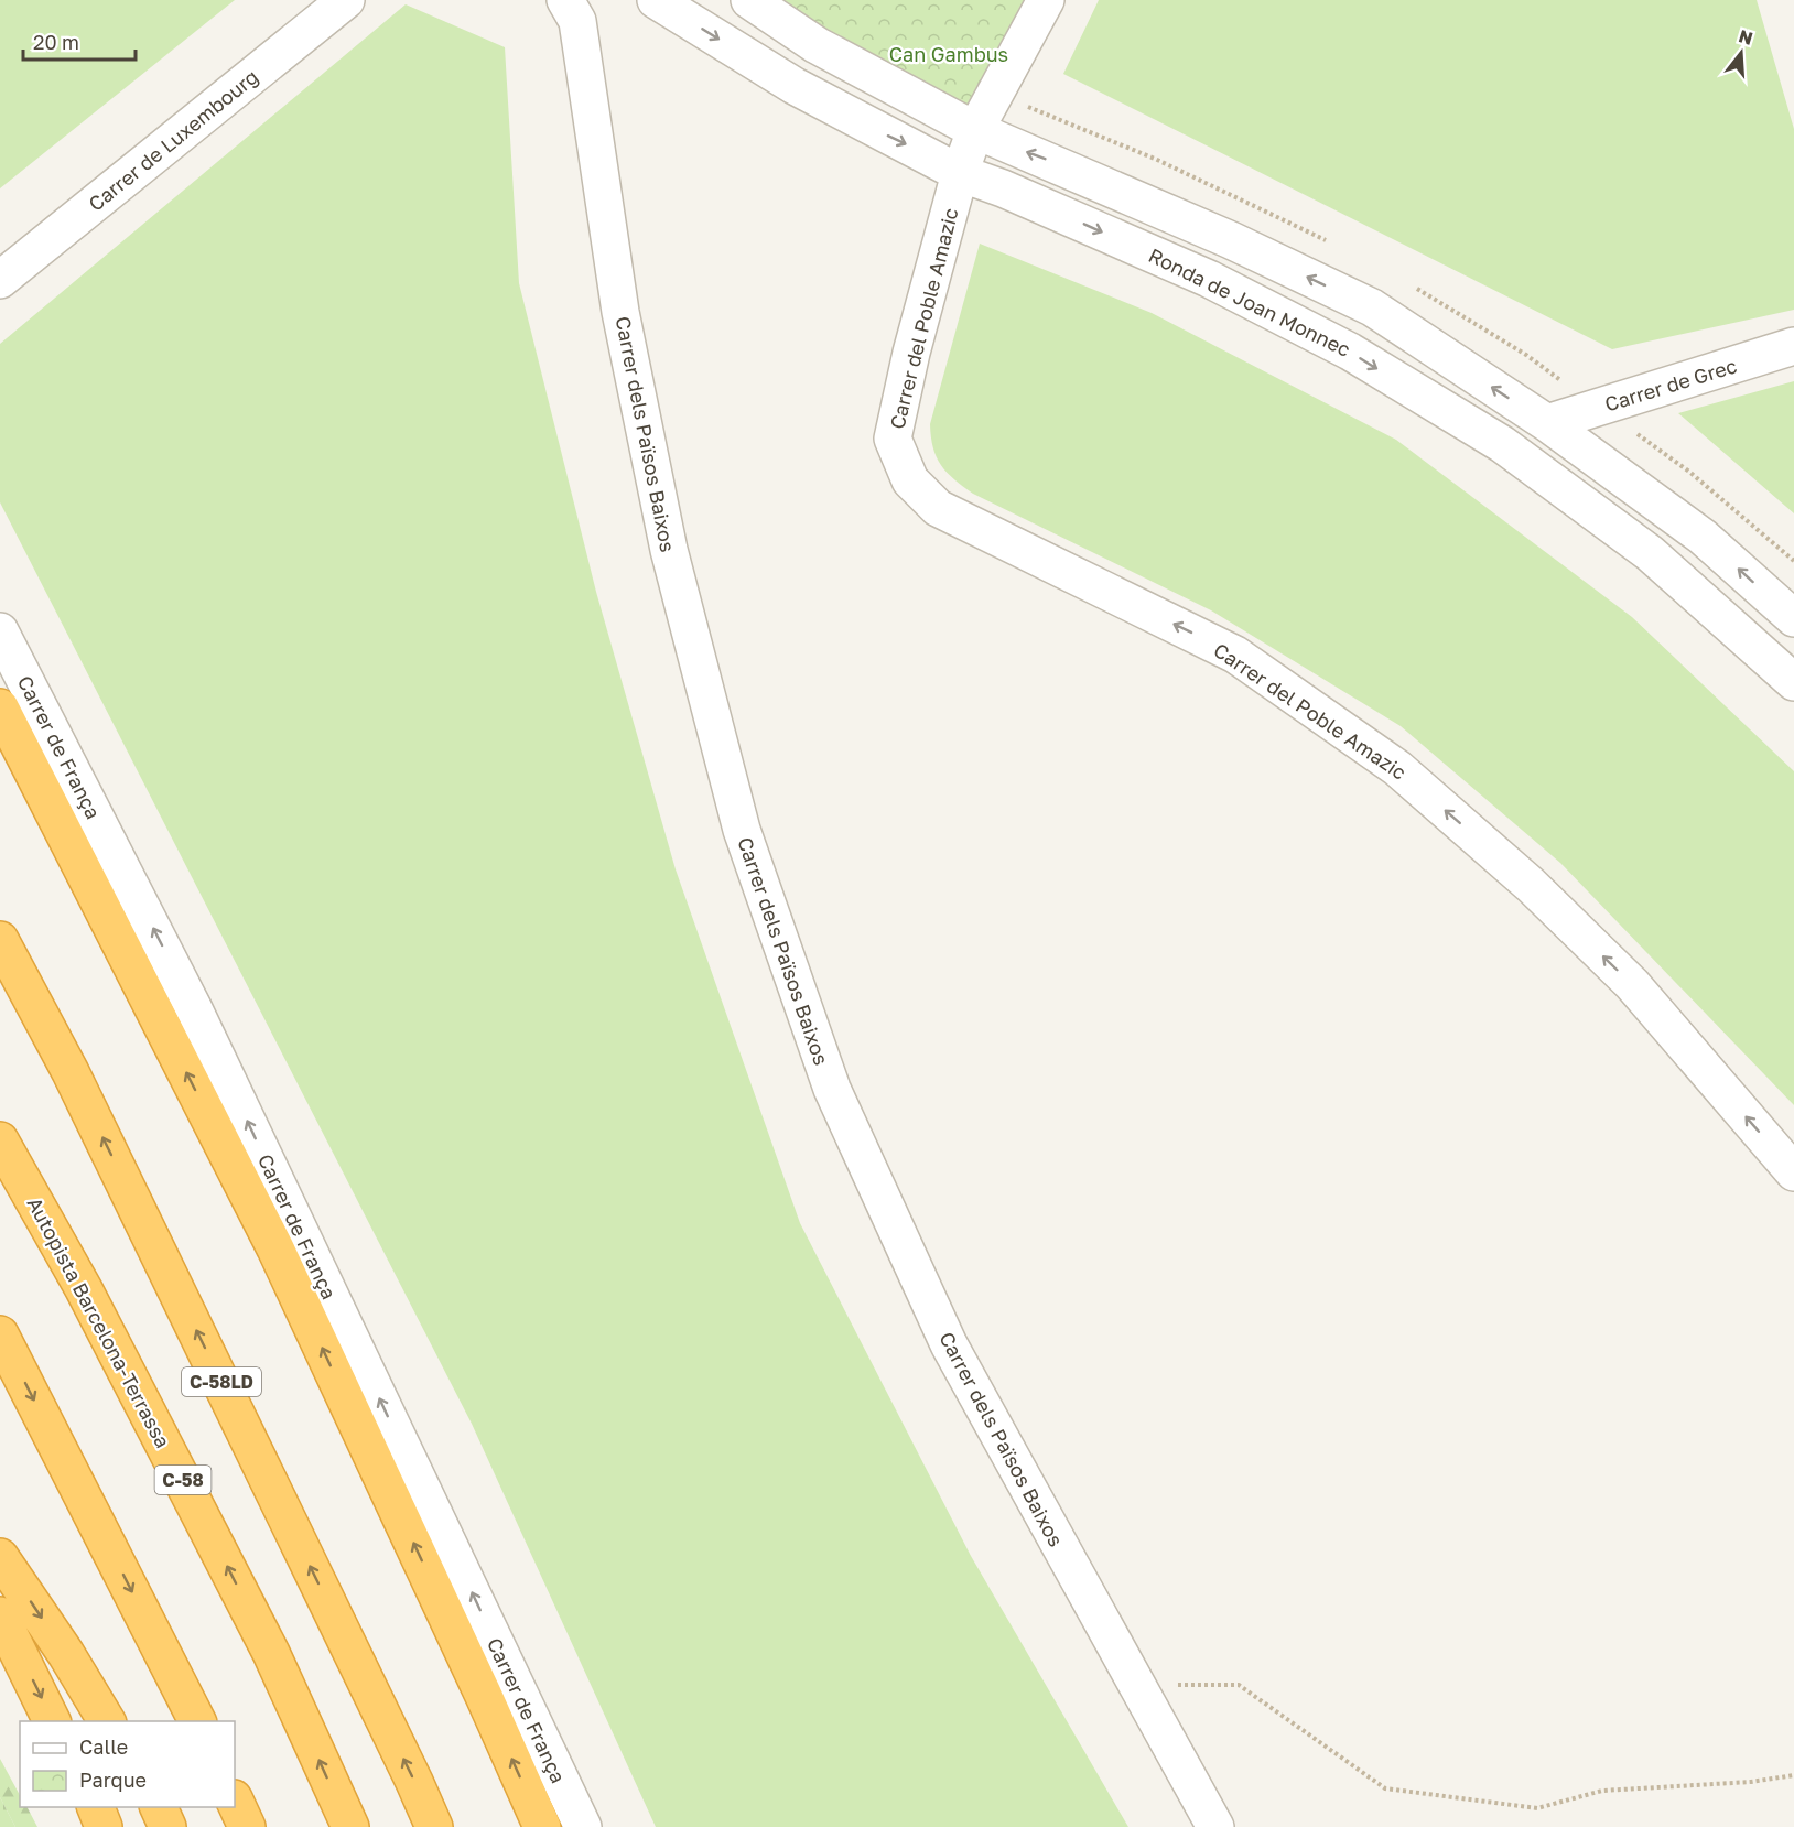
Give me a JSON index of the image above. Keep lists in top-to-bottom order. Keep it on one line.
{"streets":{"highway":["Autopista Barcelona-Terrassa","C-58LD","C-58"],"street":["Carrer de Luxembourg","Ronda de Joan Monnec","Carrer del Poble Amazic","Carrer de Grec","Carrer dels Països Baixos","Carrer de França"]},"crossings":[["Ronda de Joan Monnec","Carrer del Poble Amazic"]],"one_way":["Carrer del Poble Amazic","Carrer de França"],"parks":["Can Gambus"],"legend":["Calle","Parque"],"scale_bar":"20 m","north":"top"}
